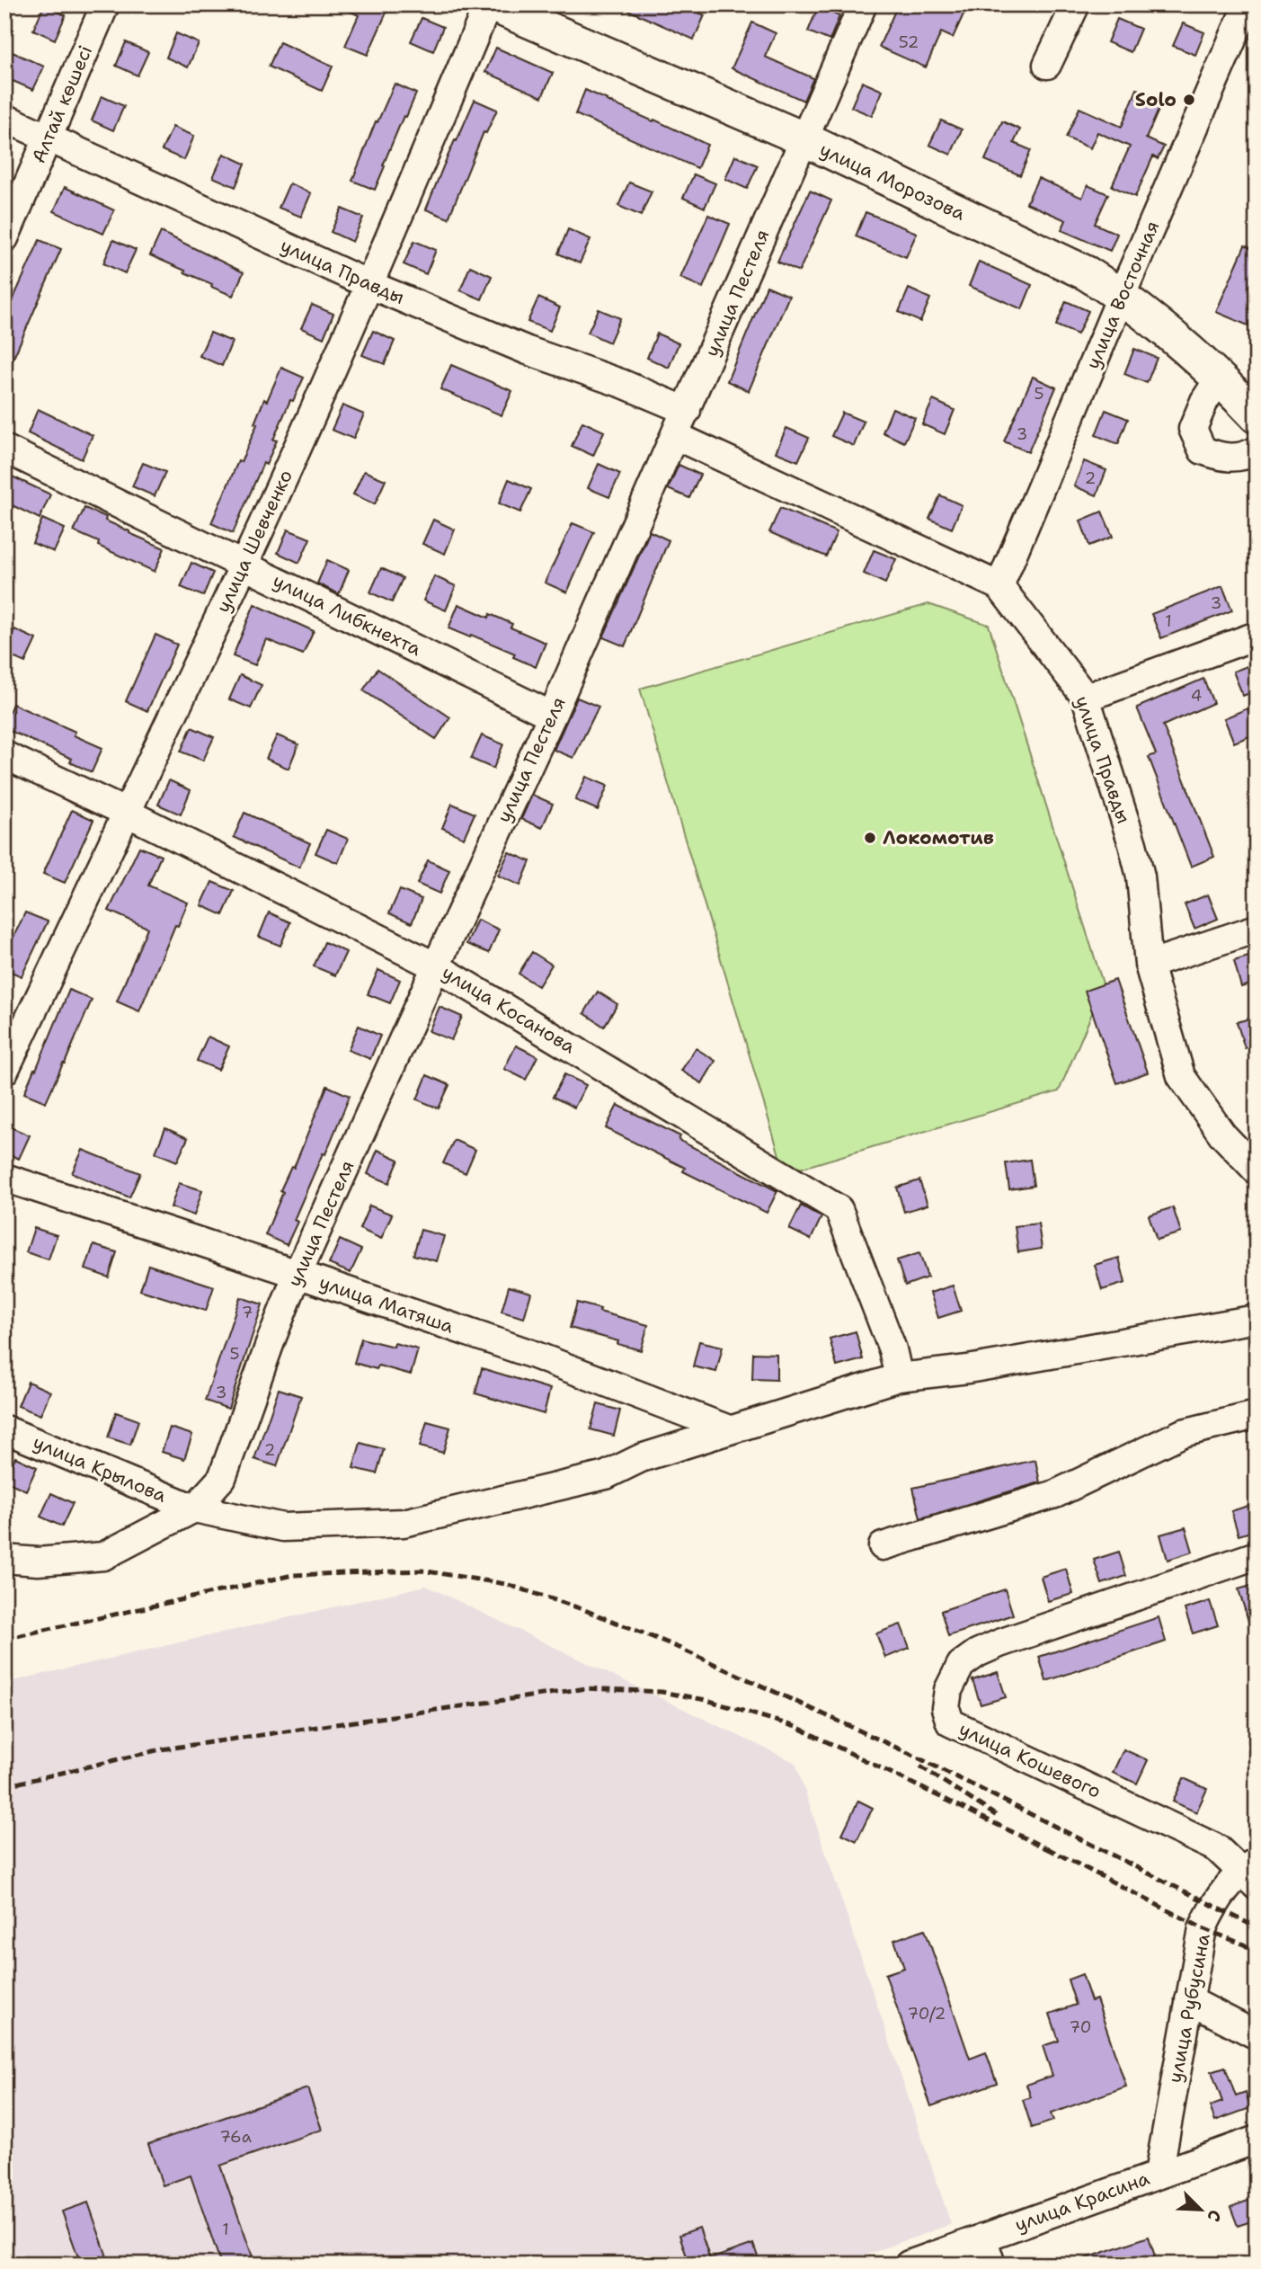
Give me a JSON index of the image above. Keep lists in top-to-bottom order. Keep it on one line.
{"streets":{"main road":["улица Морозова"],"street":["Алтай көшесі","улица Правды","улица Пестеля","улица Восточная","улица Шевченко","улица Либкнехта","улица Косанова","улица Матяша","улица Крылова","улица Кошевого","улица Рубусина","улица Красина"]},"crossings":[["Алтай көшесі","улица Правды"],["улица Морозова","улица Пестеля"],["улица Морозова","улица Восточная"],["улица Морозова","улица Шевченко"],["улица Правды","улица Пестеля"],["улица Правды","улица Восточная"],["улица Правды","улица Шевченко"],["улица Пестеля","улица Либкнехта"],["улица Пестеля","улица Косанова"],["улица Пестеля","улица Матяша"],["улица Пестеля","улица Крылова"],["улица Шевченко","улица Либкнехта"],["улица Шевченко","улица Косанова"],["улица Косанова","улица Крылова"],["улица Матяша","улица Крылова"],["улица Кошевого","улица Рубусина"],["улица Рубусина","улица Красина"]],"places":["Solo","Локомотив"],"house_numbers":["52","5","3","2","3","1","4","7","5","3","2","70/2","70","76а","1"],"north":"bottom right"}
